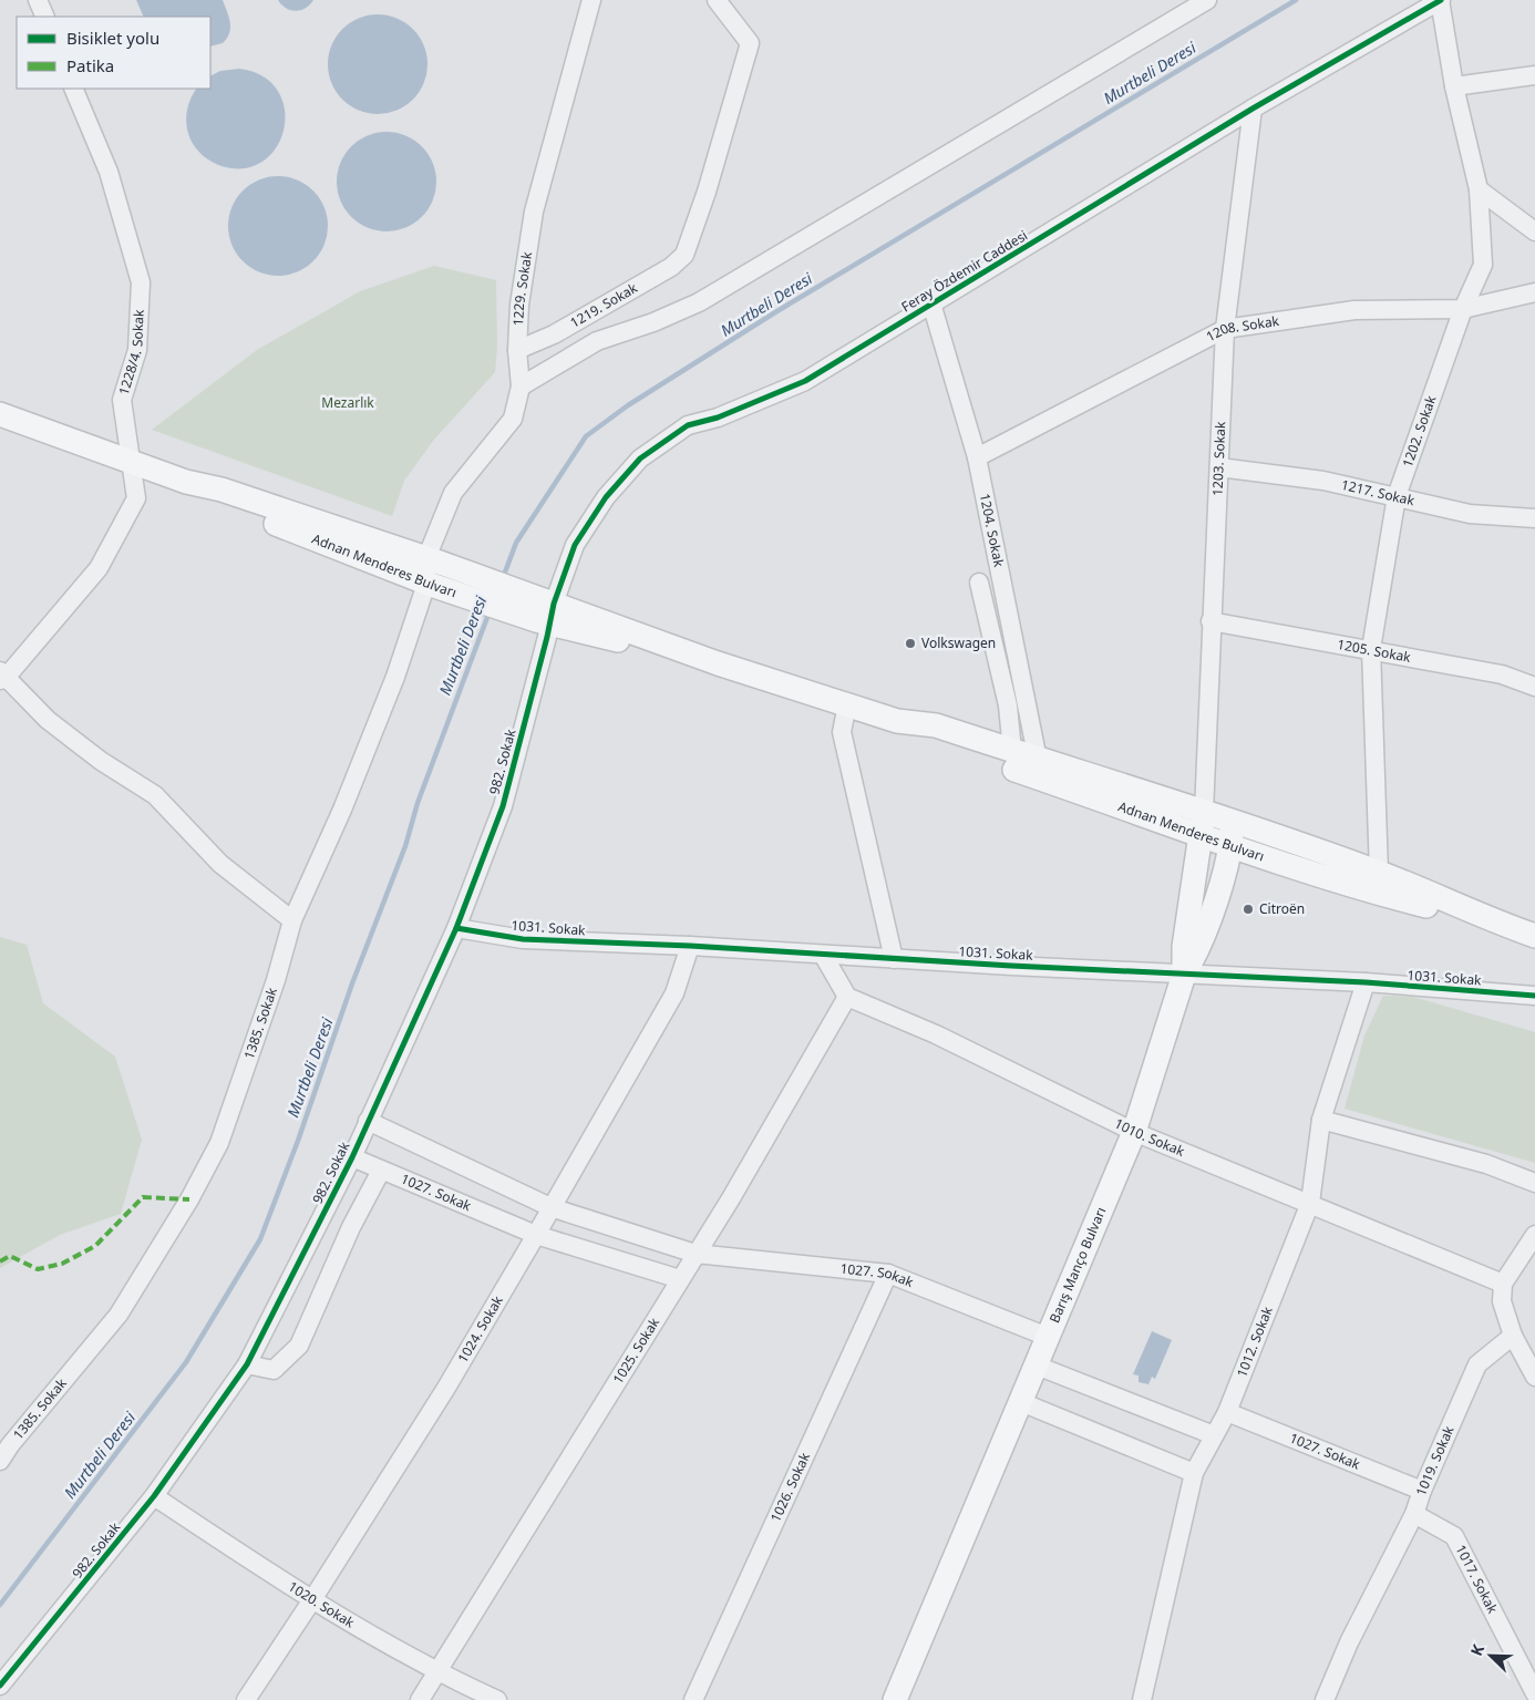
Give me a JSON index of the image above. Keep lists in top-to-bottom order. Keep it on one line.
{"streets":{"main road":["Adnan Menderes Bulvarı","Barış Manço Bulvarı"],"street":["Feray Özdemir Caddesi","1229. Sokak","1219. Sokak","1208. Sokak","1228/4. Sokak","1202. Sokak","1203. Sokak","1217. Sokak","1204. Sokak","1205. Sokak","982. Sokak","1031. Sokak","1385. Sokak","1010. Sokak","1027. Sokak","1024. Sokak","1012. Sokak","1025. Sokak","1019. Sokak","1026. Sokak","1017. Sokak","1020. Sokak"]},"crossings":[["Feray Özdemir Caddesi","1202. Sokak"],["Feray Özdemir Caddesi","1203. Sokak"],["Feray Özdemir Caddesi","1204. Sokak"],["Feray Özdemir Caddesi","Adnan Menderes Bulvarı"],["Feray Özdemir Caddesi","982. Sokak"],["1229. Sokak","1219. Sokak"],["1229. Sokak","Adnan Menderes Bulvarı"],["1229. Sokak","1385. Sokak"],["1208. Sokak","1202. Sokak"],["1208. Sokak","1203. Sokak"],["1208. Sokak","1204. Sokak"],["1228/4. Sokak","Adnan Menderes Bulvarı"],["1202. Sokak","1217. Sokak"],["1202. Sokak","Adnan Menderes Bulvarı"],["1202. Sokak","1205. Sokak"],["1203. Sokak","1217. Sokak"],["1203. Sokak","Adnan Menderes Bulvarı"],["1203. Sokak","1205. Sokak"],["1203. Sokak","Barış Manço Bulvarı"],["1204. Sokak","Adnan Menderes Bulvarı"],["Adnan Menderes Bulvarı","982. Sokak"],["Adnan Menderes Bulvarı","1385. Sokak"],["Adnan Menderes Bulvarı","Barış Manço Bulvarı"],["982. Sokak","1031. Sokak"],["982. Sokak","1027. Sokak"],["982. Sokak","1020. Sokak"],["1031. Sokak","Barış Manço Bulvarı"],["1031. Sokak","1024. Sokak"],["1031. Sokak","1012. Sokak"],["1010. Sokak","Barış Manço Bulvarı"],["1010. Sokak","1012. Sokak"],["1010. Sokak","1025. Sokak"],["1027. Sokak","Barış Manço Bulvarı"],["1027. Sokak","1024. Sokak"],["1027. Sokak","1012. Sokak"],["1027. Sokak","1025. Sokak"],["1027. Sokak","1019. Sokak"],["1027. Sokak","1026. Sokak"],["1024. Sokak","1020. Sokak"],["1025. Sokak","1020. Sokak"],["1019. Sokak","1017. Sokak"]],"water":["Murtbeli Deresi"],"parks":["Mezarlık"],"places":["Volkswagen","Citroën"],"legend":["Bisiklet yolu","Patika"],"north":"top left"}
